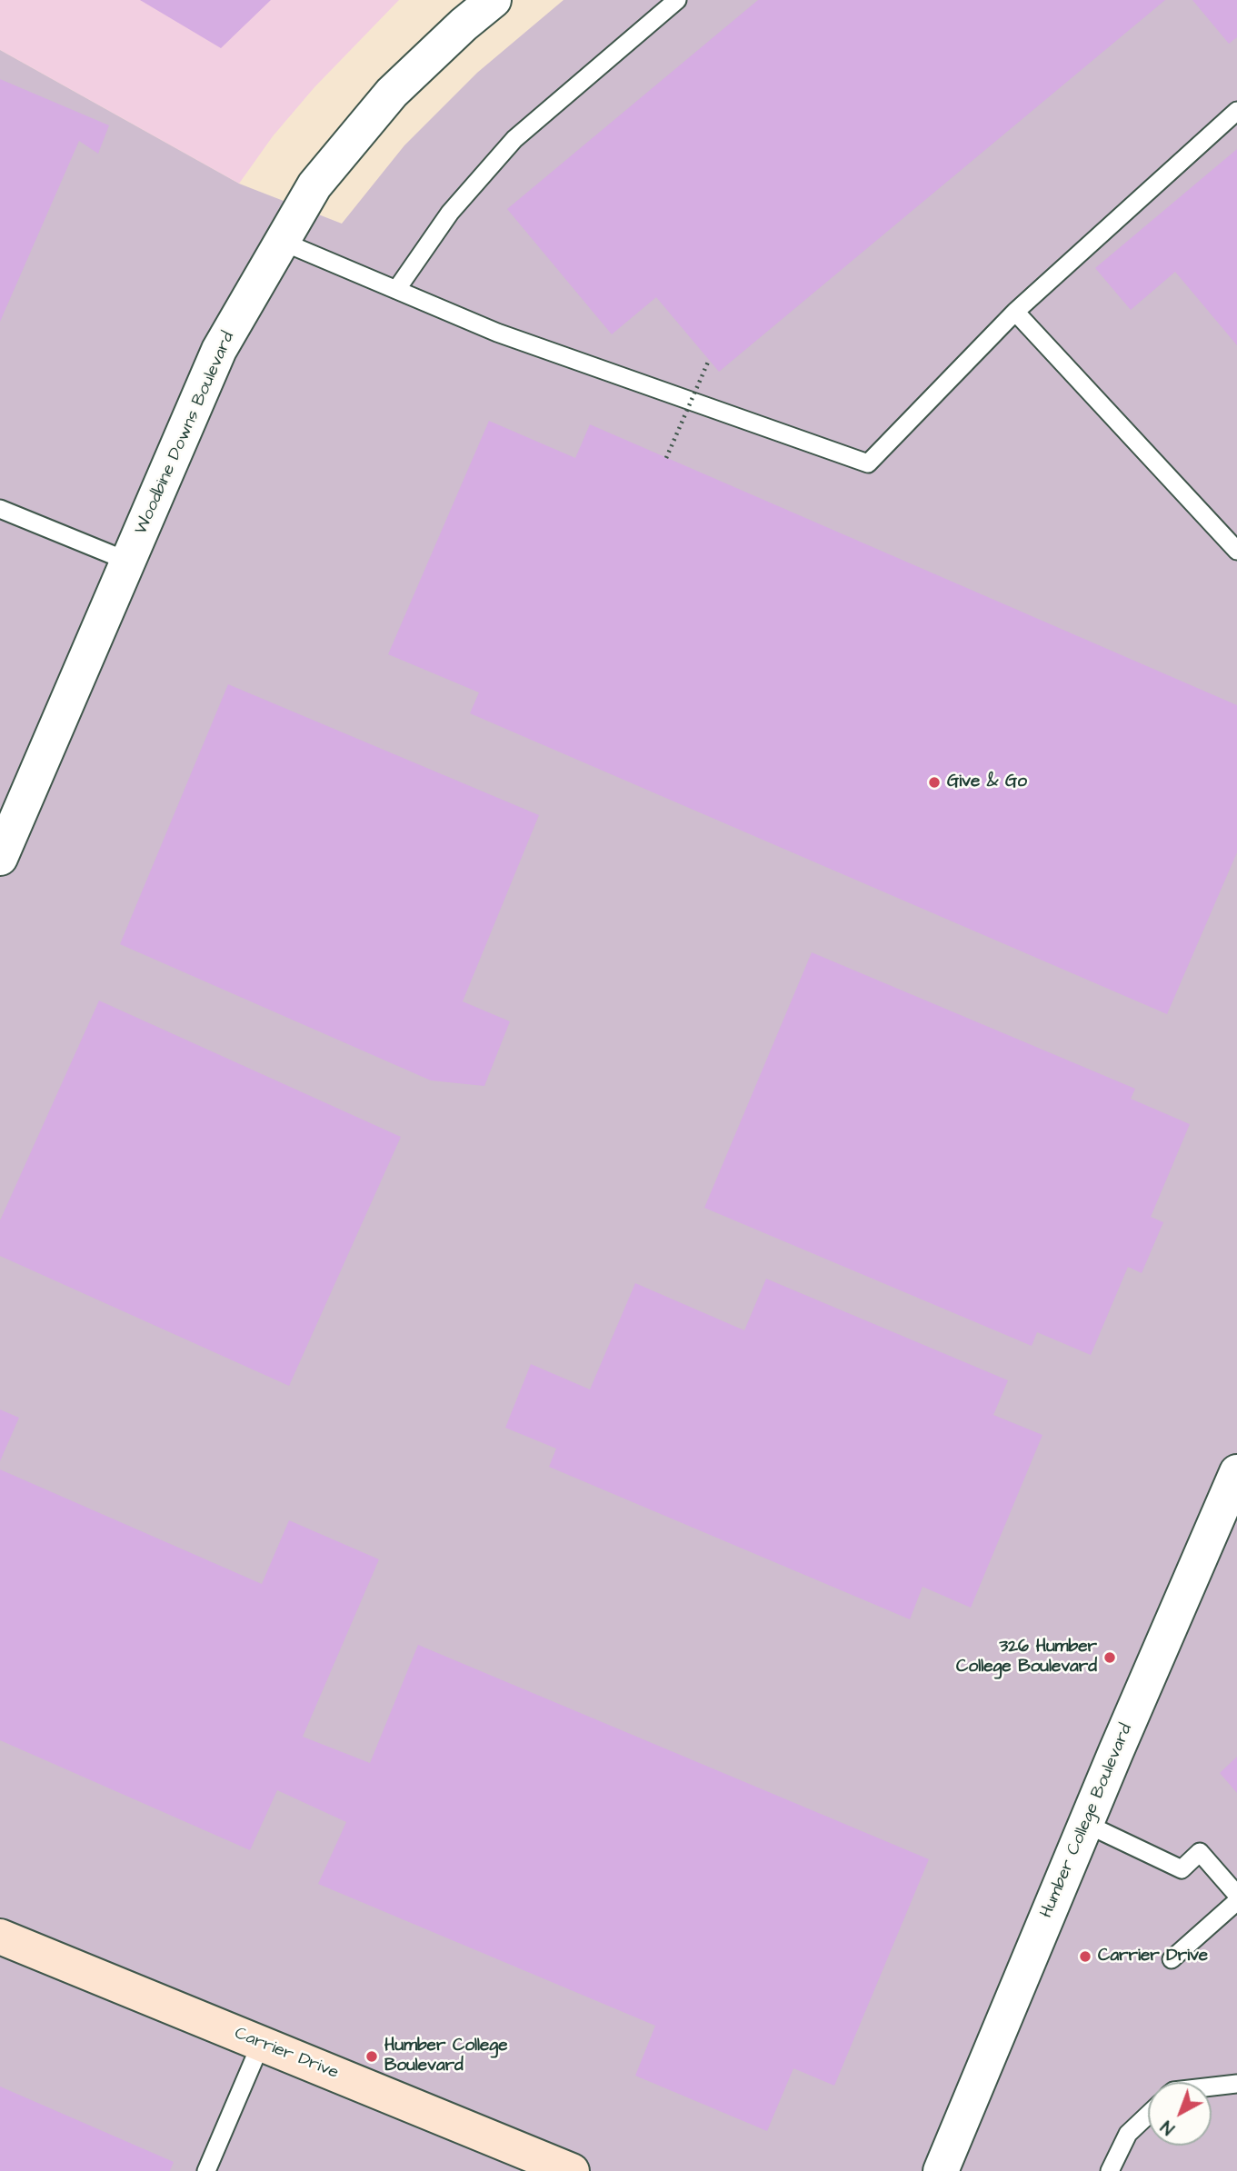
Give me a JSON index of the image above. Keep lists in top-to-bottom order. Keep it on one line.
{"streets":{"street":["Woodbine Downs Boulevard","Humber College Boulevard","Carrier Drive"]},"places":["Give & Go","326 Humber College Boulevard","Carrier Drive","Humber College Boulevard"],"north":"bottom left"}
